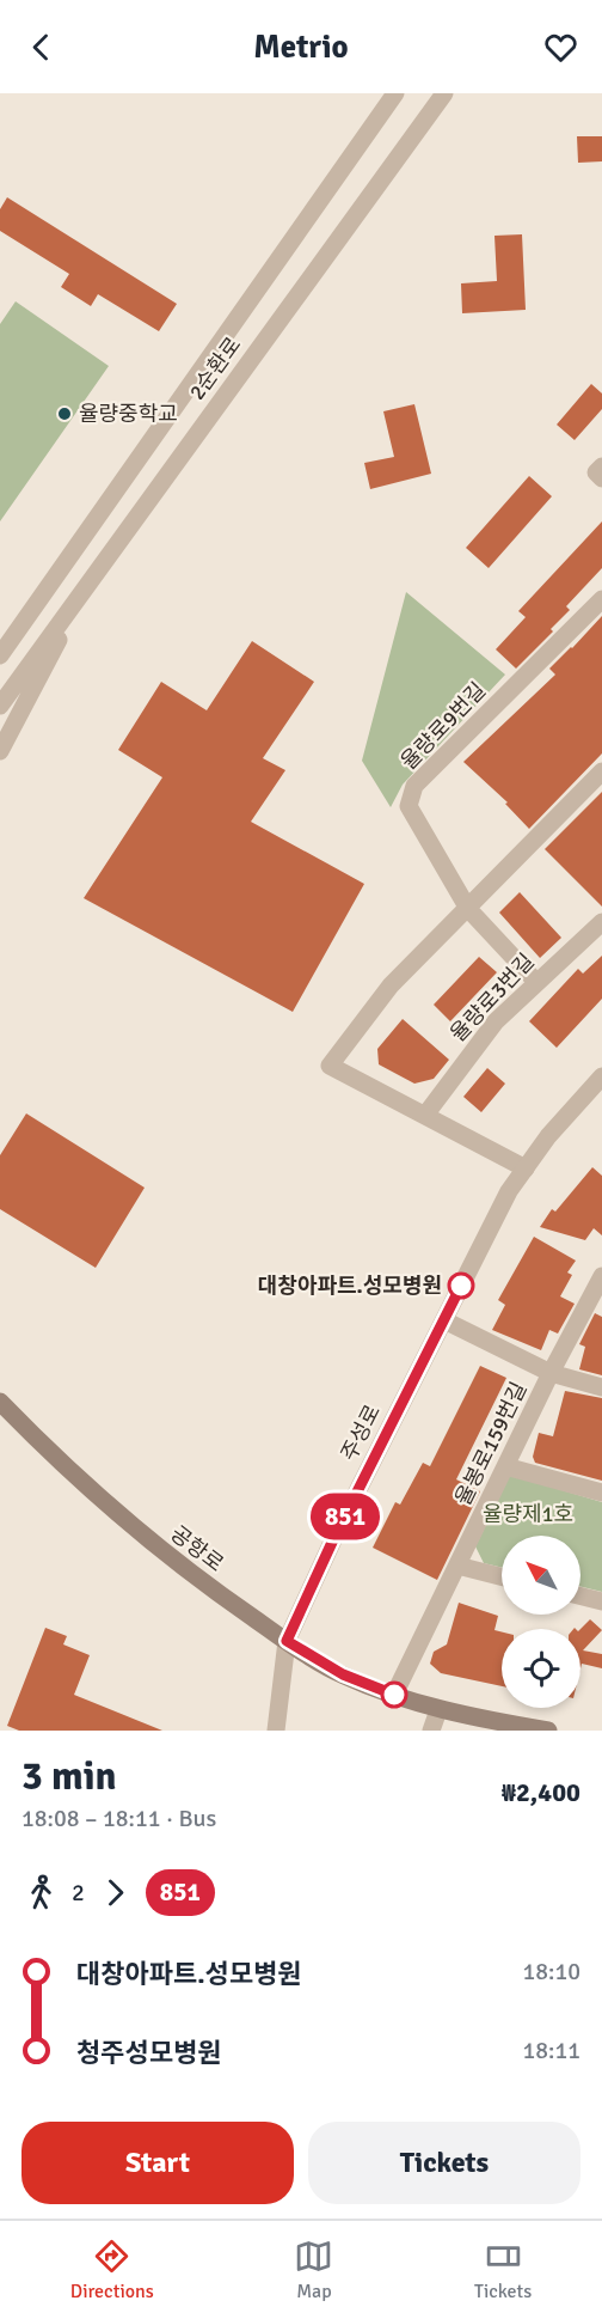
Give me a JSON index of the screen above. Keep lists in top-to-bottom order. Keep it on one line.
{"streets":{"main road":["공항로"],"street":["2순환로","율량로9번길","율량로3번길","주성로","율봉로159번길"]},"crossings":[["율량로9번길","율량로3번길"],["주성로","율봉로159번길"],["주성로","공항로"]],"parks":["율량제1호"],"places":["율량중학교","대창아파트.성모병원"],"lines":["bus line 851"],"north":"top left","page":{"header":"Metrio","on_map":"851","heading":["3 min","18:08 – 18:11 · Bus","₩2,400"],"legs":["2","851"],"list":[{"name":"대창아파트.성모병원","value":"18:10"},{"name":"청주성모병원","value":"18:11"}],"buttons":["Start","Tickets"],"tabs":["Directions","Map","Tickets"]}}
